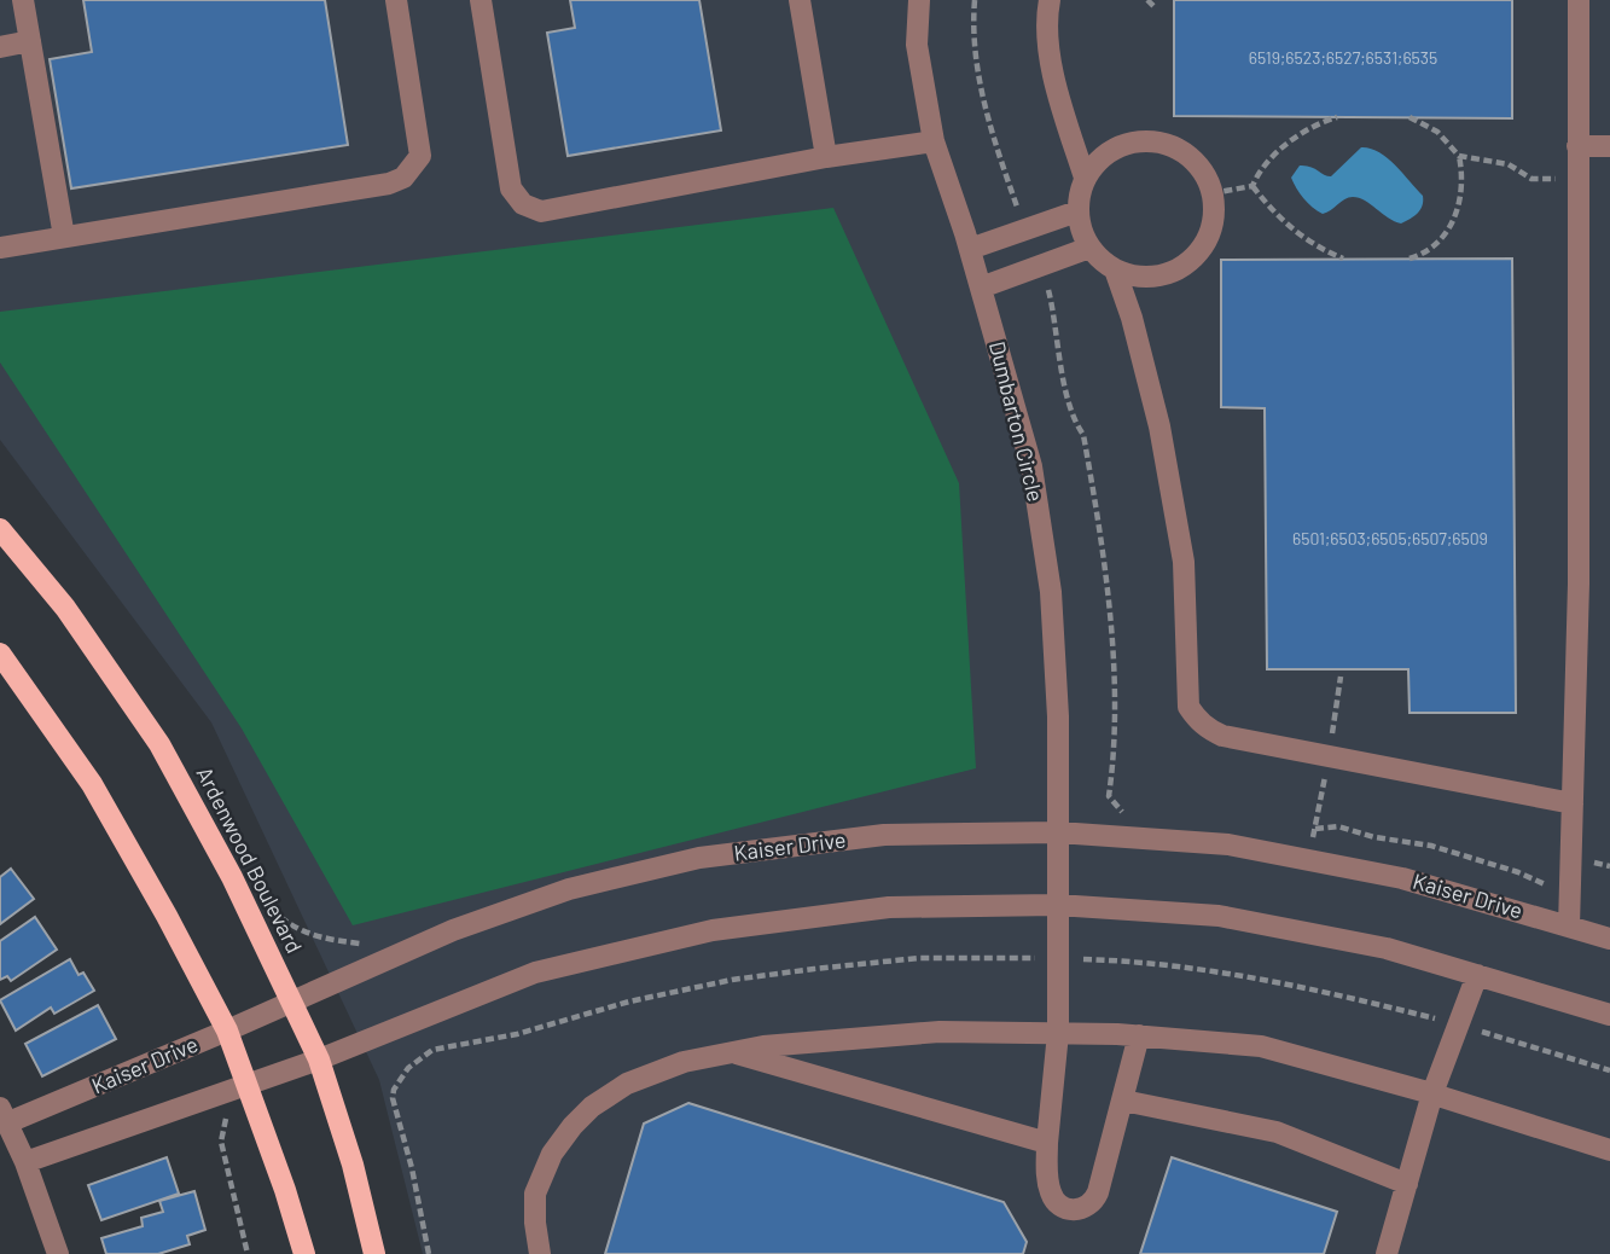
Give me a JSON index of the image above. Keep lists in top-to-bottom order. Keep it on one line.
{"streets":{"main road":["Ardenwood Boulevard"],"street":["Dumbarton Circle","Kaiser Drive"]},"crossings":[["Dumbarton Circle","Kaiser Drive"],["Kaiser Drive","Ardenwood Boulevard"]],"house_numbers":["6519;6523;6527;6531;6535","6501;6503;6505;6507;6509"]}
